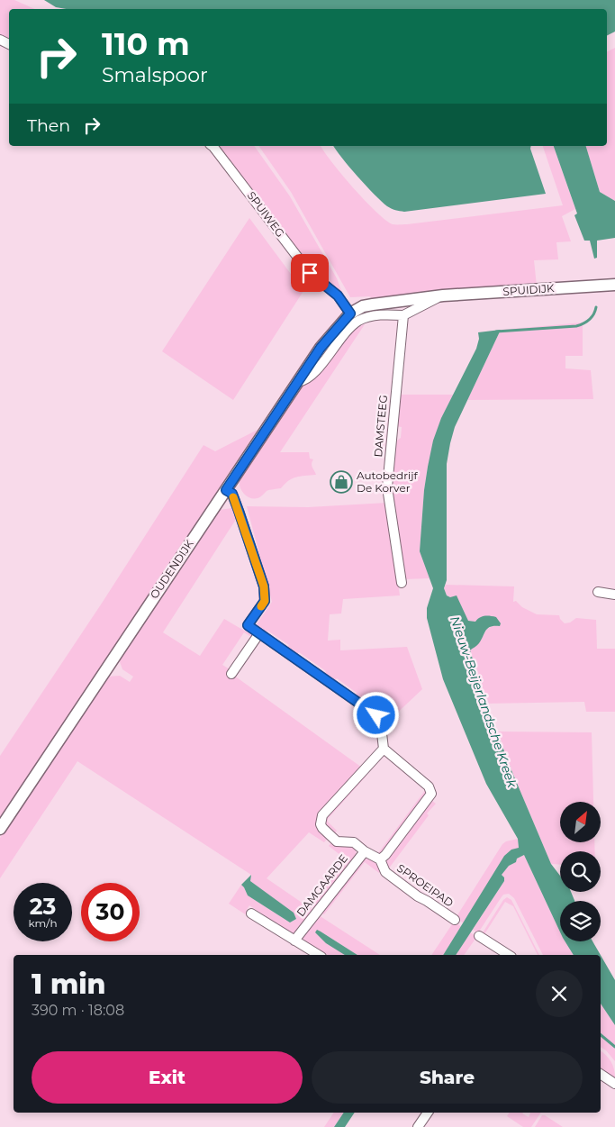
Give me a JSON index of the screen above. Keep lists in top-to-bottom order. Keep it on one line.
{"streets":{"street":["SPUIWEG","SPUIDIJK","DAMSTEEG","OUDENDIJK","DAMGAARDE","SPROEIPAD"]},"crossings":[["SPUIWEG","OUDENDIJK"],["DAMGAARDE","SPROEIPAD"]],"water":["Nieuw-Beijerlandsche Kreek"],"places":{"shop":["Autobedrijf De Korver"]},"north":"top right","page":{"turn":["110 m","Smalspoor"],"then":"Then","speed":"23 km/h","limit":"30","heading":["1 min","390 m · 18:08"],"buttons":["Exit","Share"]}}
